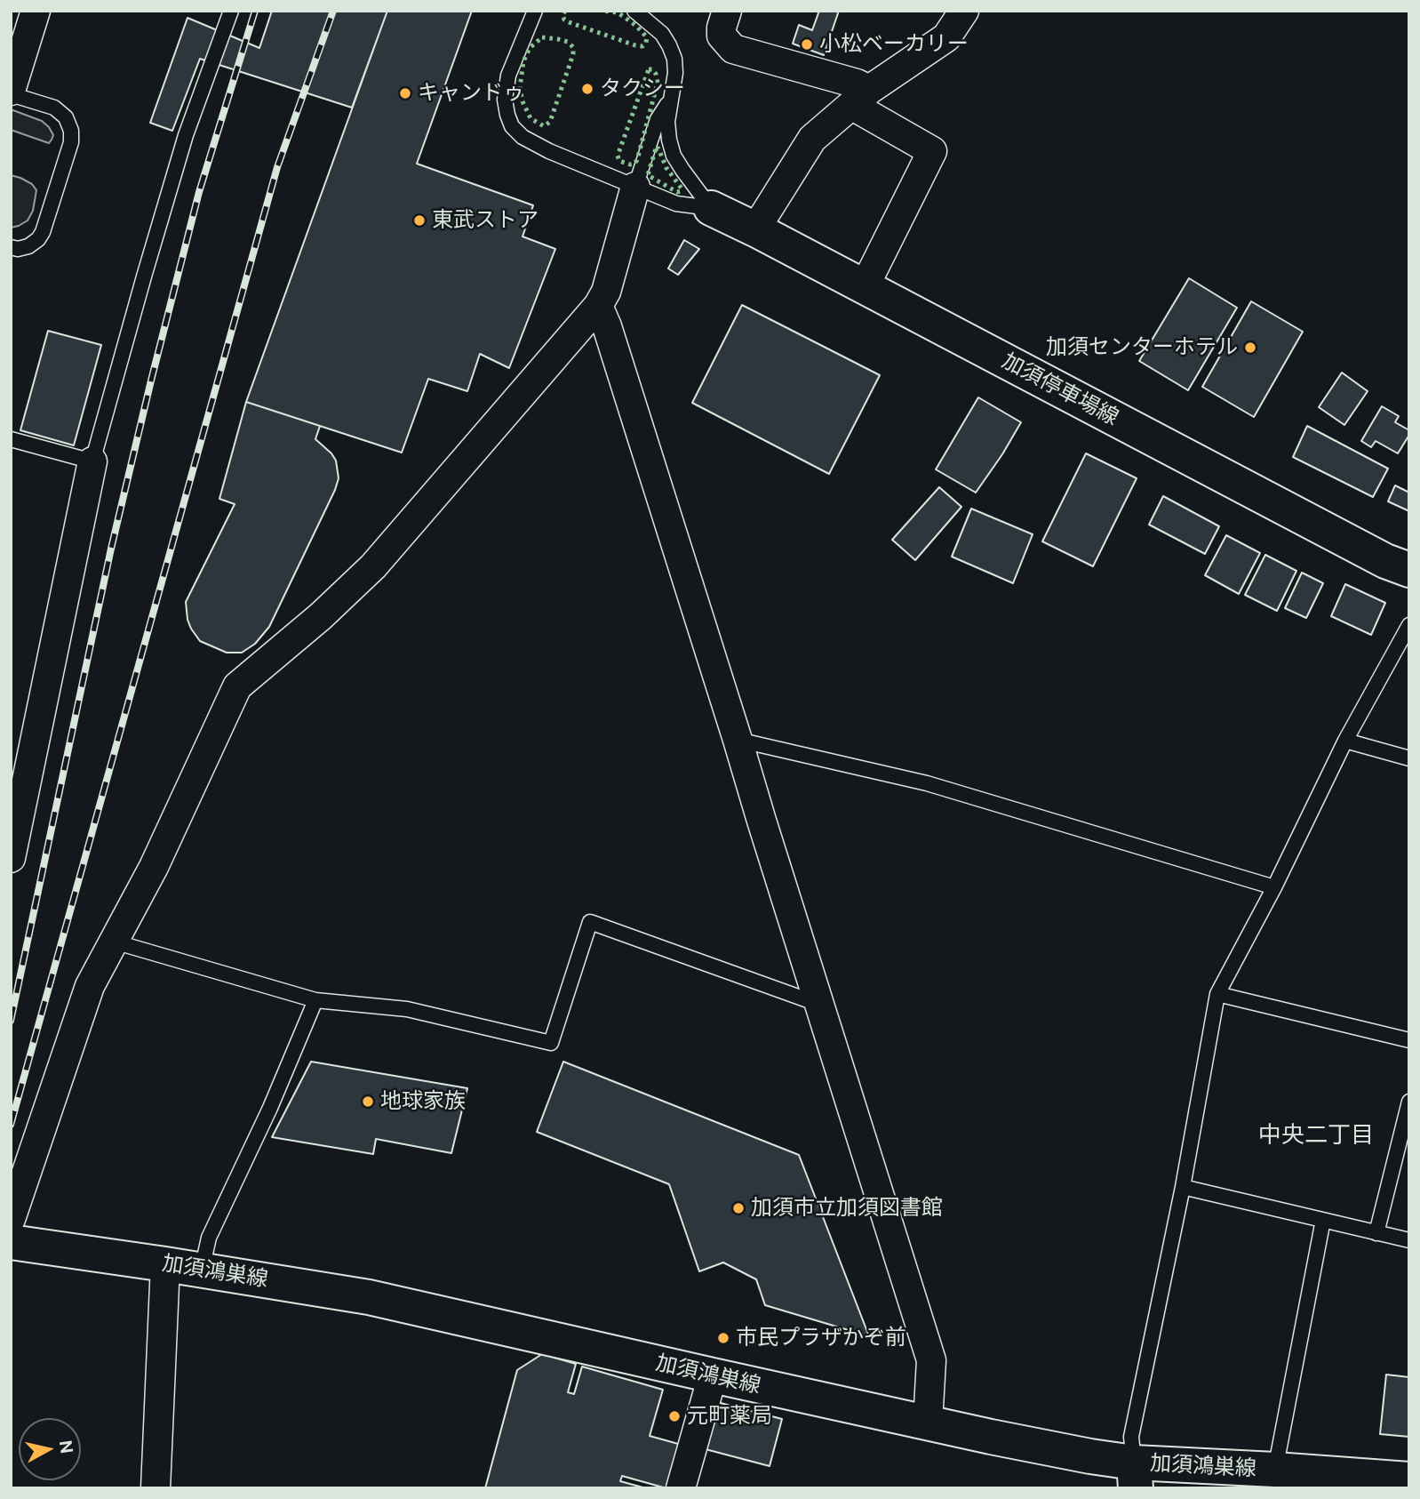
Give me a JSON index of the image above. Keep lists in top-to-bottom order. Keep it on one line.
{"streets":{"main road":["加須停車場線","加須鴻巣線"]},"districts":["中央二丁目"],"places":["小松ベーカリー","タクシー","キャンドゥ","東武ストア","加須センターホテル","地球家族","加須市立加須図書館","市民プラザかぞ前","元町薬局"],"north":"right"}
